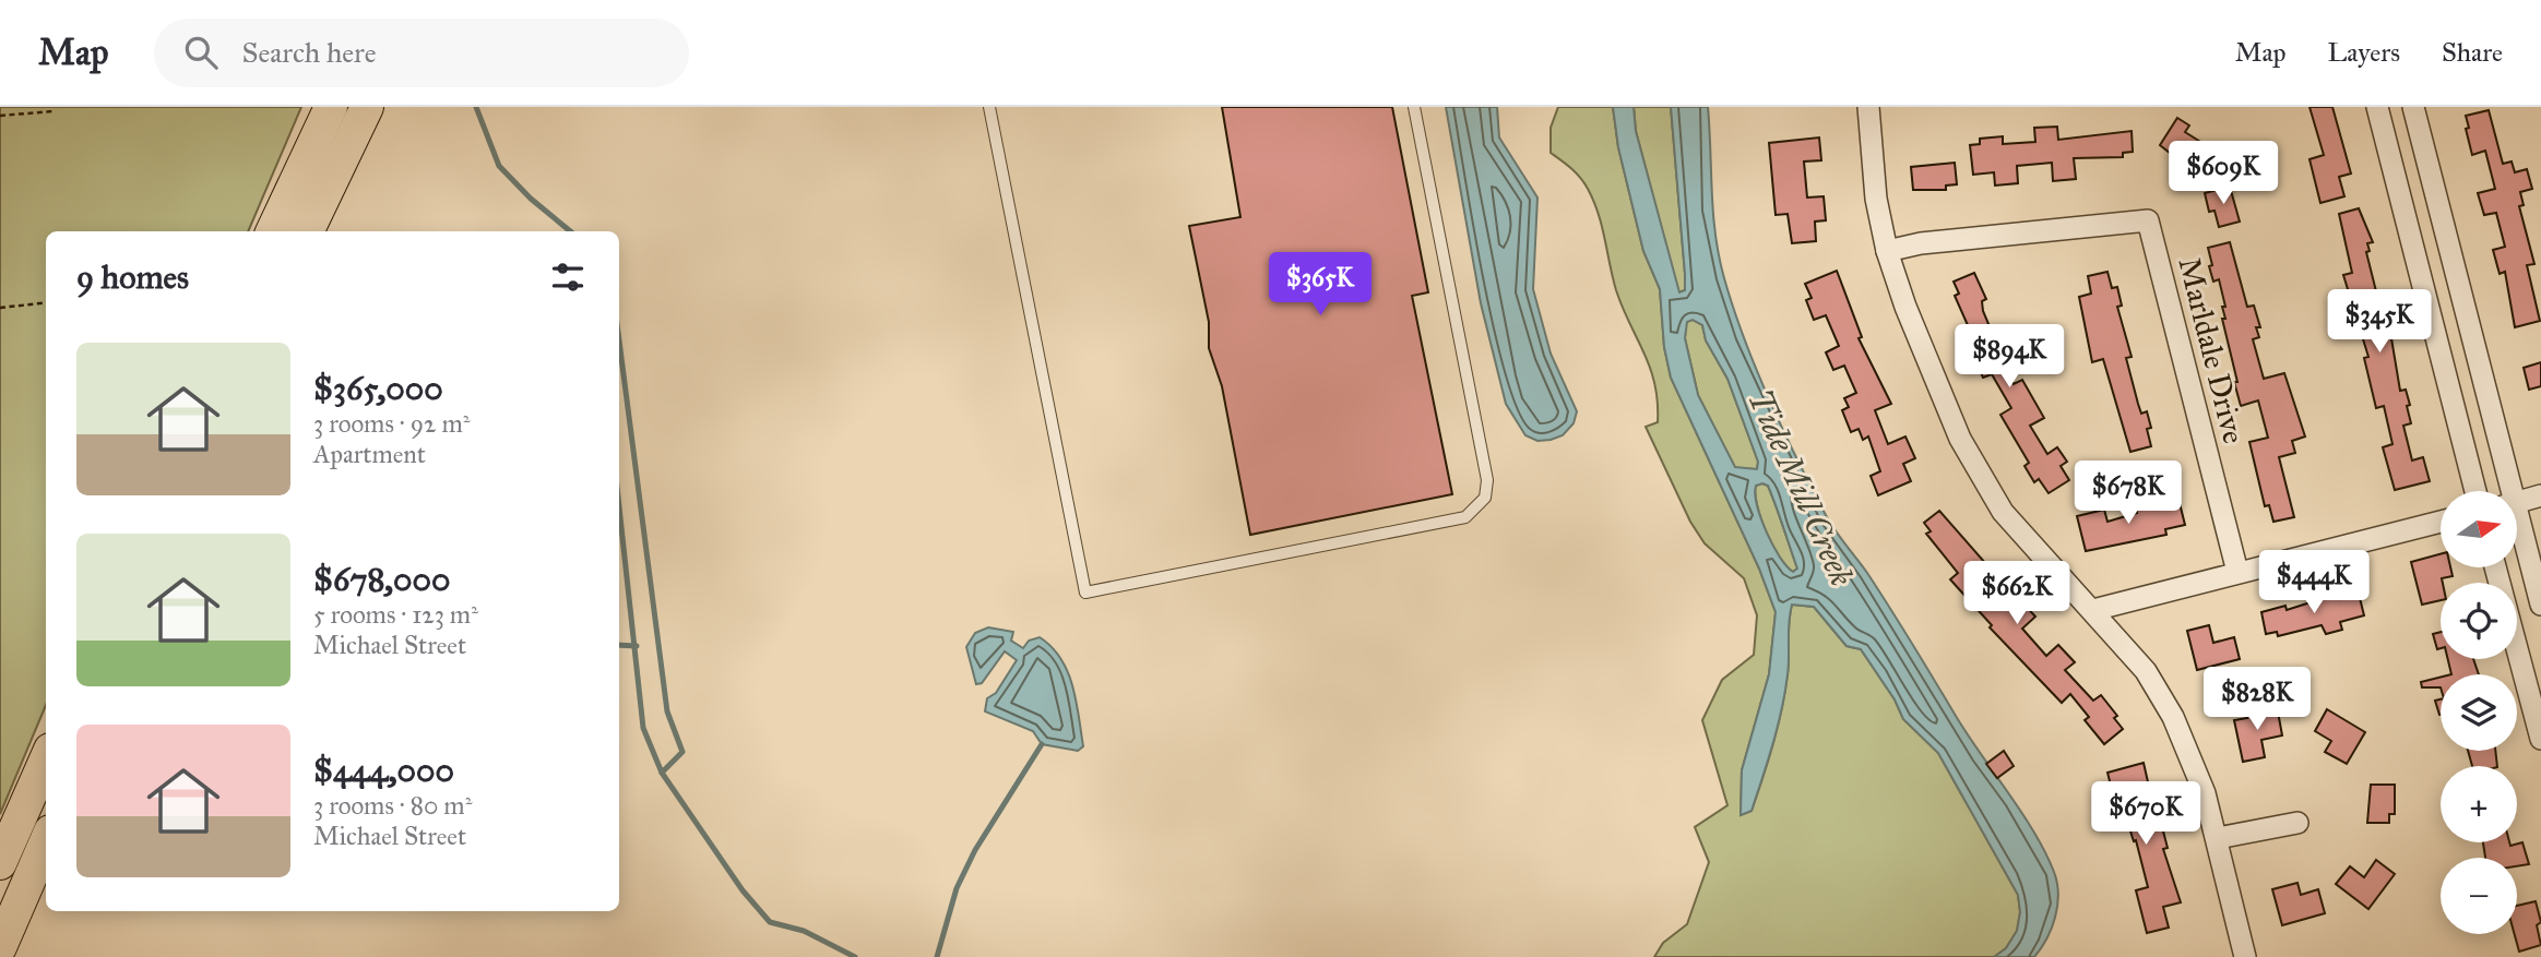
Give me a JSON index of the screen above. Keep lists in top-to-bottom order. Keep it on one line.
{"streets":{"street":["Marldale Drive"]},"water":["Tide Mill Creek"],"north":"right","page":{"header":"Map","search":"Search here","nav":["Map","Layers","Share"],"price":["$609K","$365K","$345K","$894K","$678K","$444K","$662K","$828K","$670K"],"heading":"9 homes","list":[{"name":"$365,000","note":"3 rooms · 92 m² · Apartment"},{"name":"$678,000","note":"5 rooms · 123 m² · Michael Street"},{"name":"$444,000","note":"3 rooms · 80 m² · Michael Street"}],"map_buttons":["+","−"]}}
